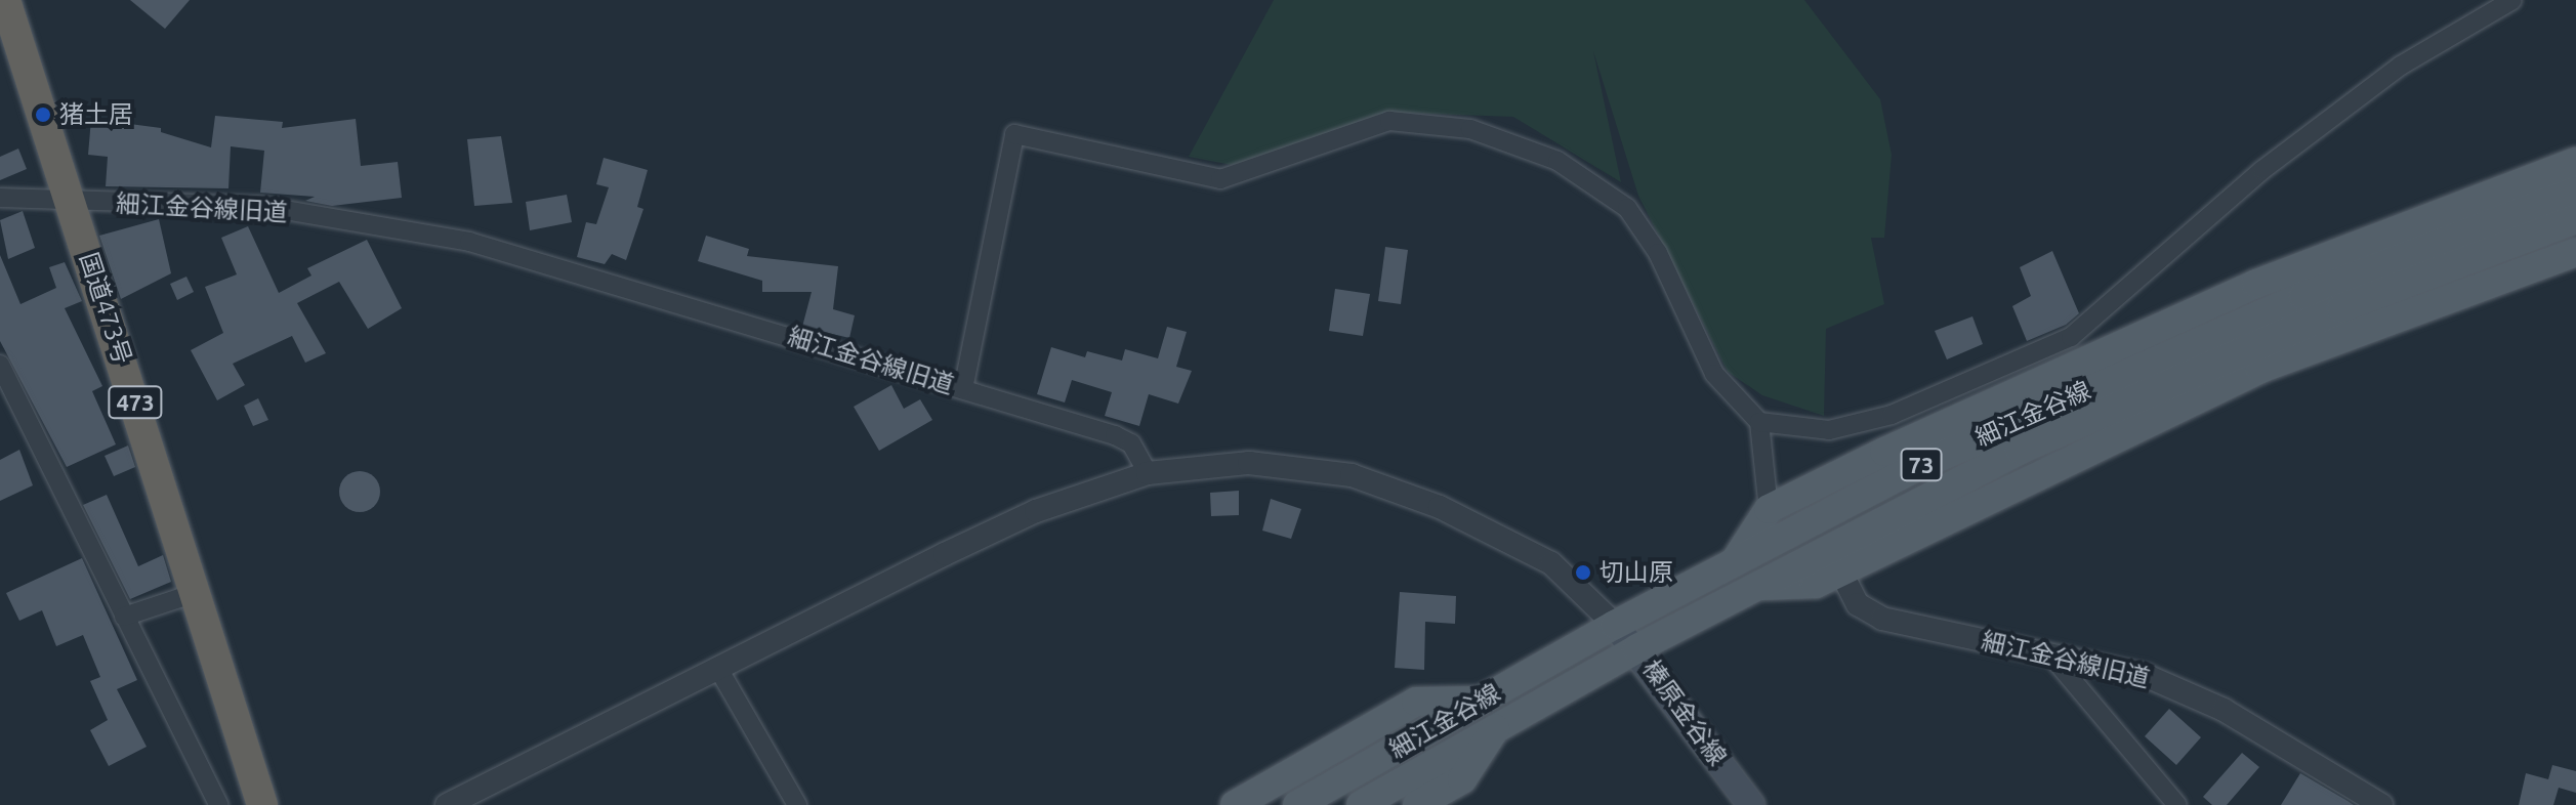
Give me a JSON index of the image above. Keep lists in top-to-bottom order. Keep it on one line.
{"streets":{"highway":["国道473号","473"],"main road":["細江金谷線","73","榛原金谷線"],"street":["細江金谷線旧道"]},"crossings":[["細江金谷線旧道","国道473号"],["細江金谷線旧道","73"],["細江金谷線","73"],["細江金谷線","榛原金谷線"]],"places":["猪土居","切山原"]}
